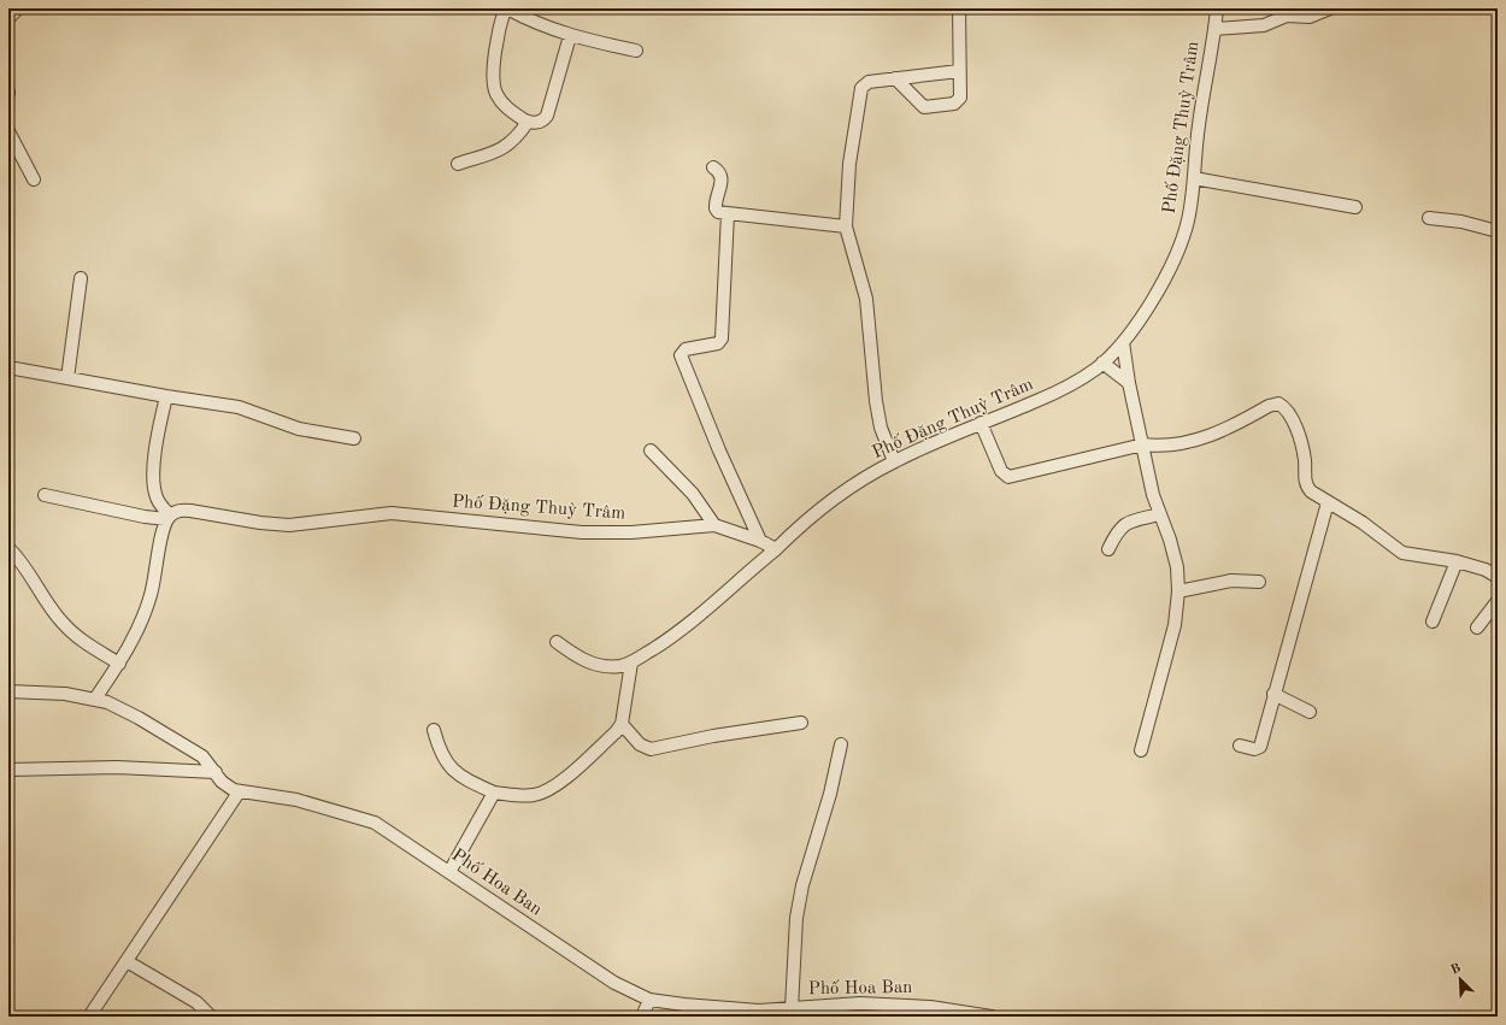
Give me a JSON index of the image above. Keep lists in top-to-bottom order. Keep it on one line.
{"streets":{"street":["Phố Đặng Thuỳ Trâm","Phố Hoa Ban"]},"north":"top left"}
